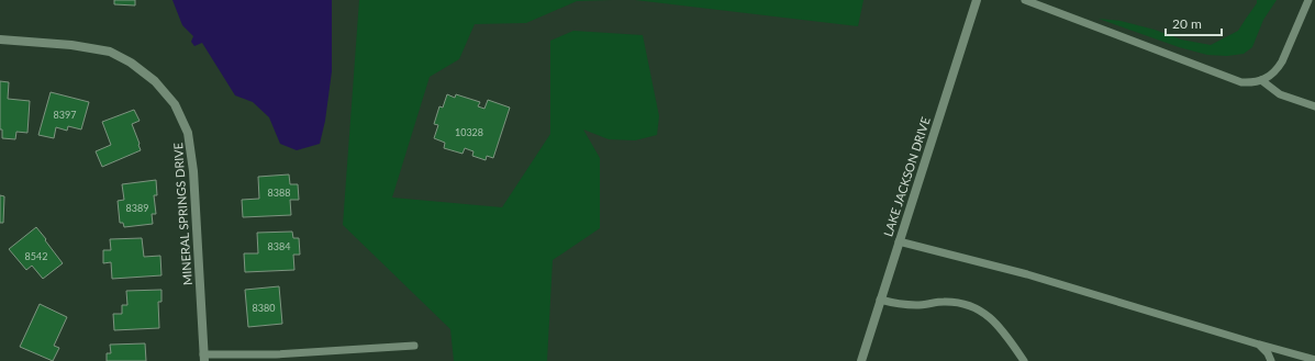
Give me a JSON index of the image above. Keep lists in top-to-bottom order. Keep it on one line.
{"streets":{"street":["LAKE JACKSON DRIVE","MINERAL SPRINGS DRIVE"]},"house_numbers":["8397","10328","8388","8389","8384","8542","8380"],"scale_bar":"20 m"}
